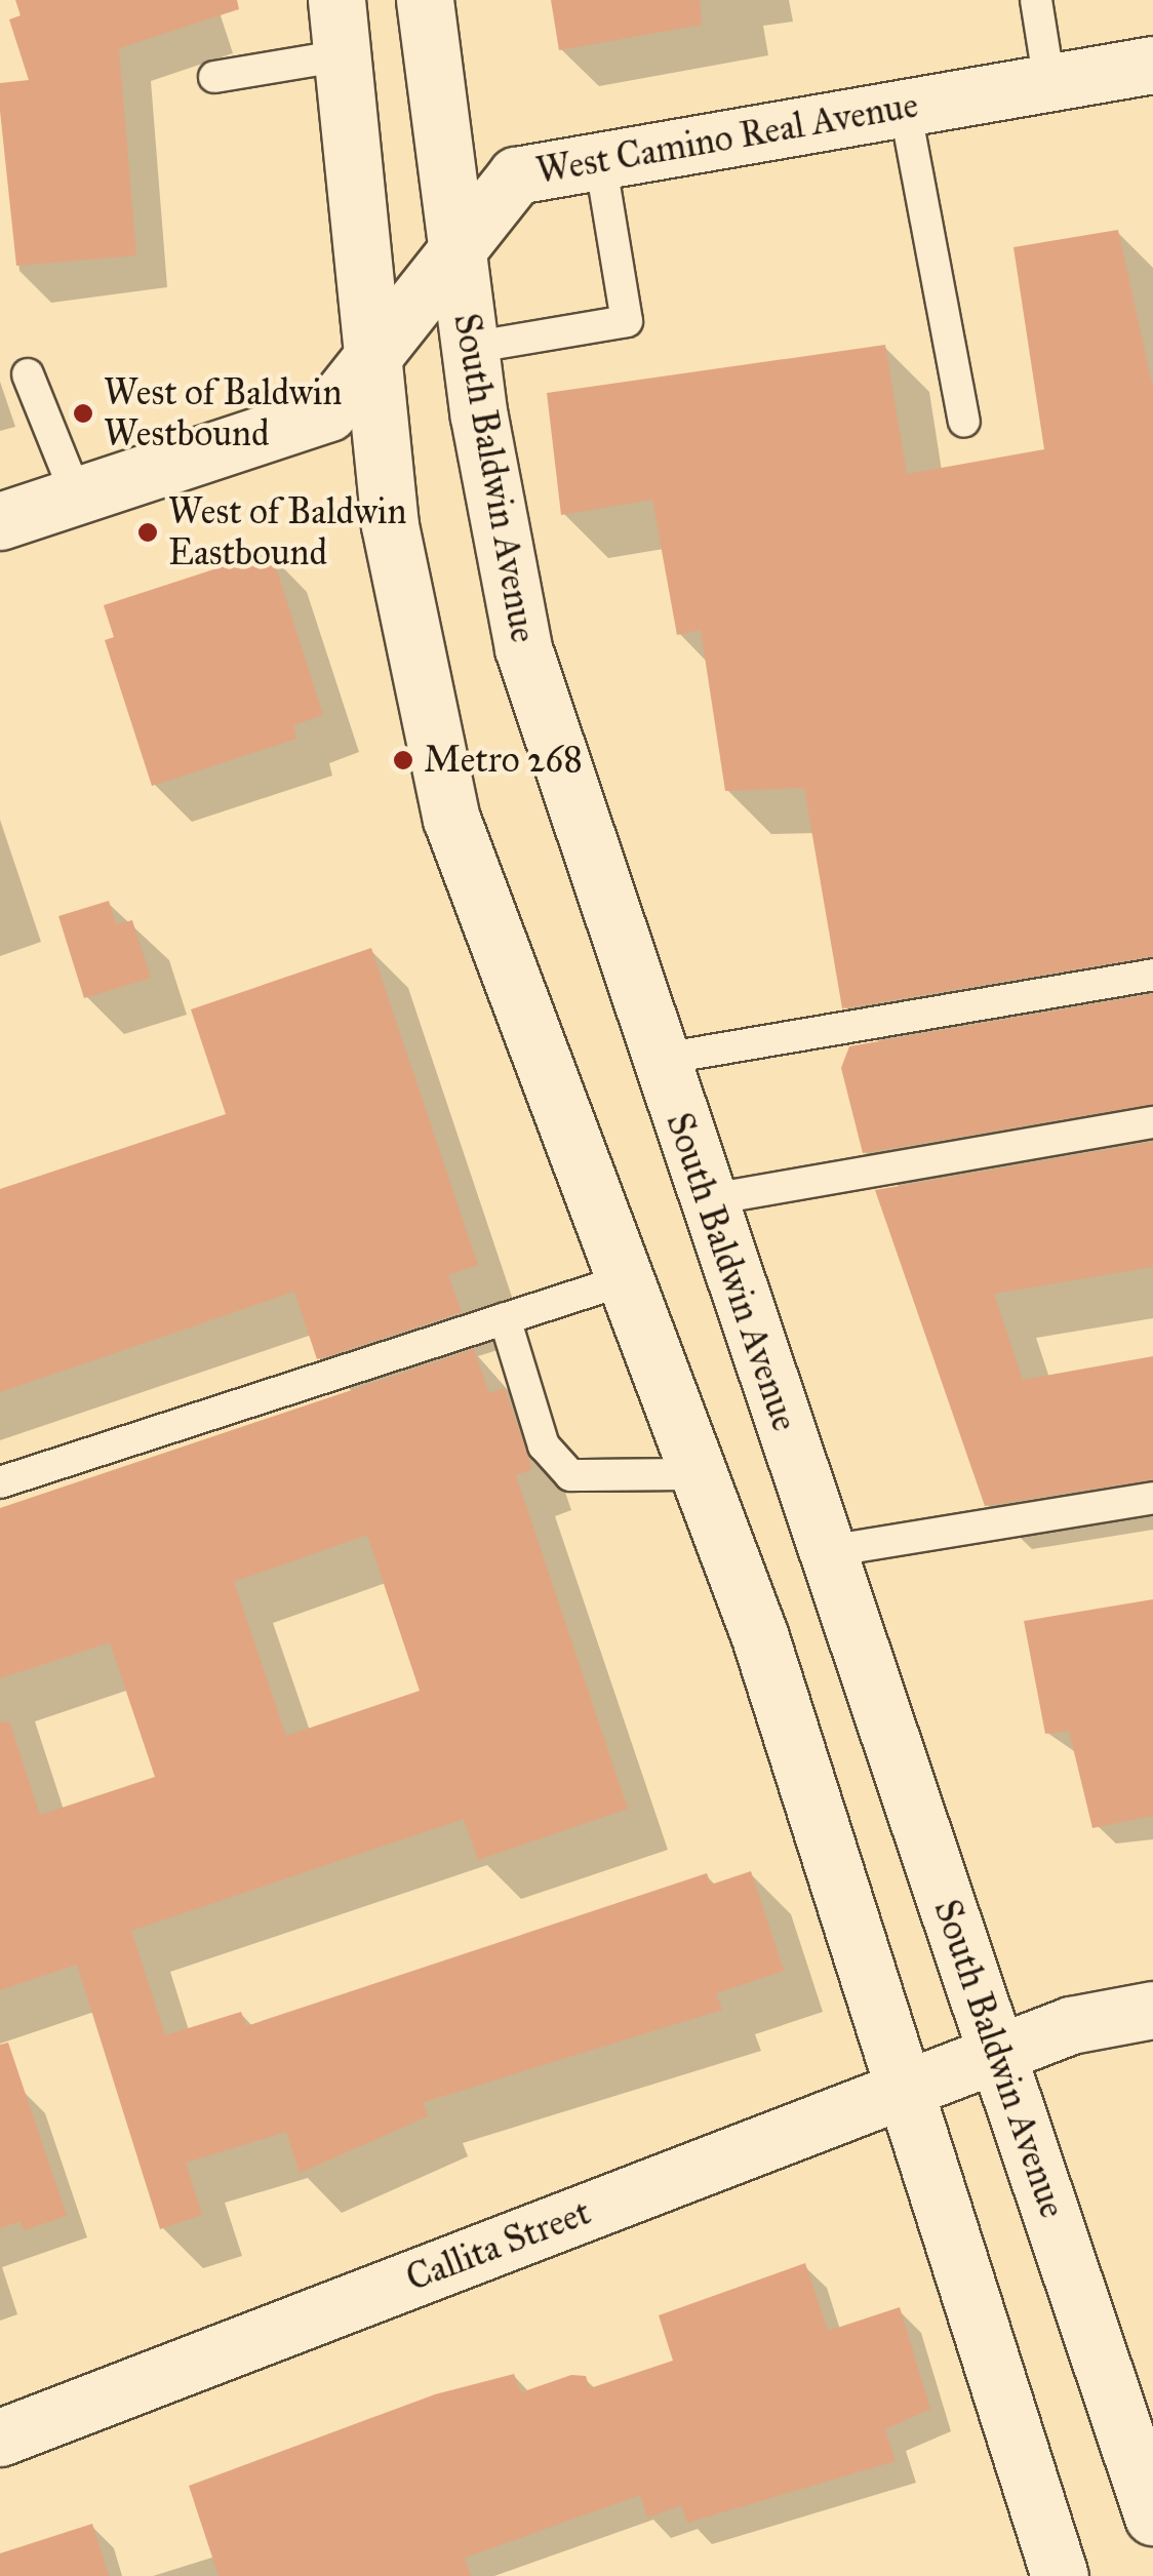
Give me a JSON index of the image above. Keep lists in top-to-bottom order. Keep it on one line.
{"streets":{"main road":["West Camino Real Avenue","South Baldwin Avenue","Callita Street"]},"crossings":[["West Camino Real Avenue","South Baldwin Avenue"],["South Baldwin Avenue","Callita Street"]],"places":["West of Baldwin Westbound","West of Baldwin Eastbound","Metro 268"]}
